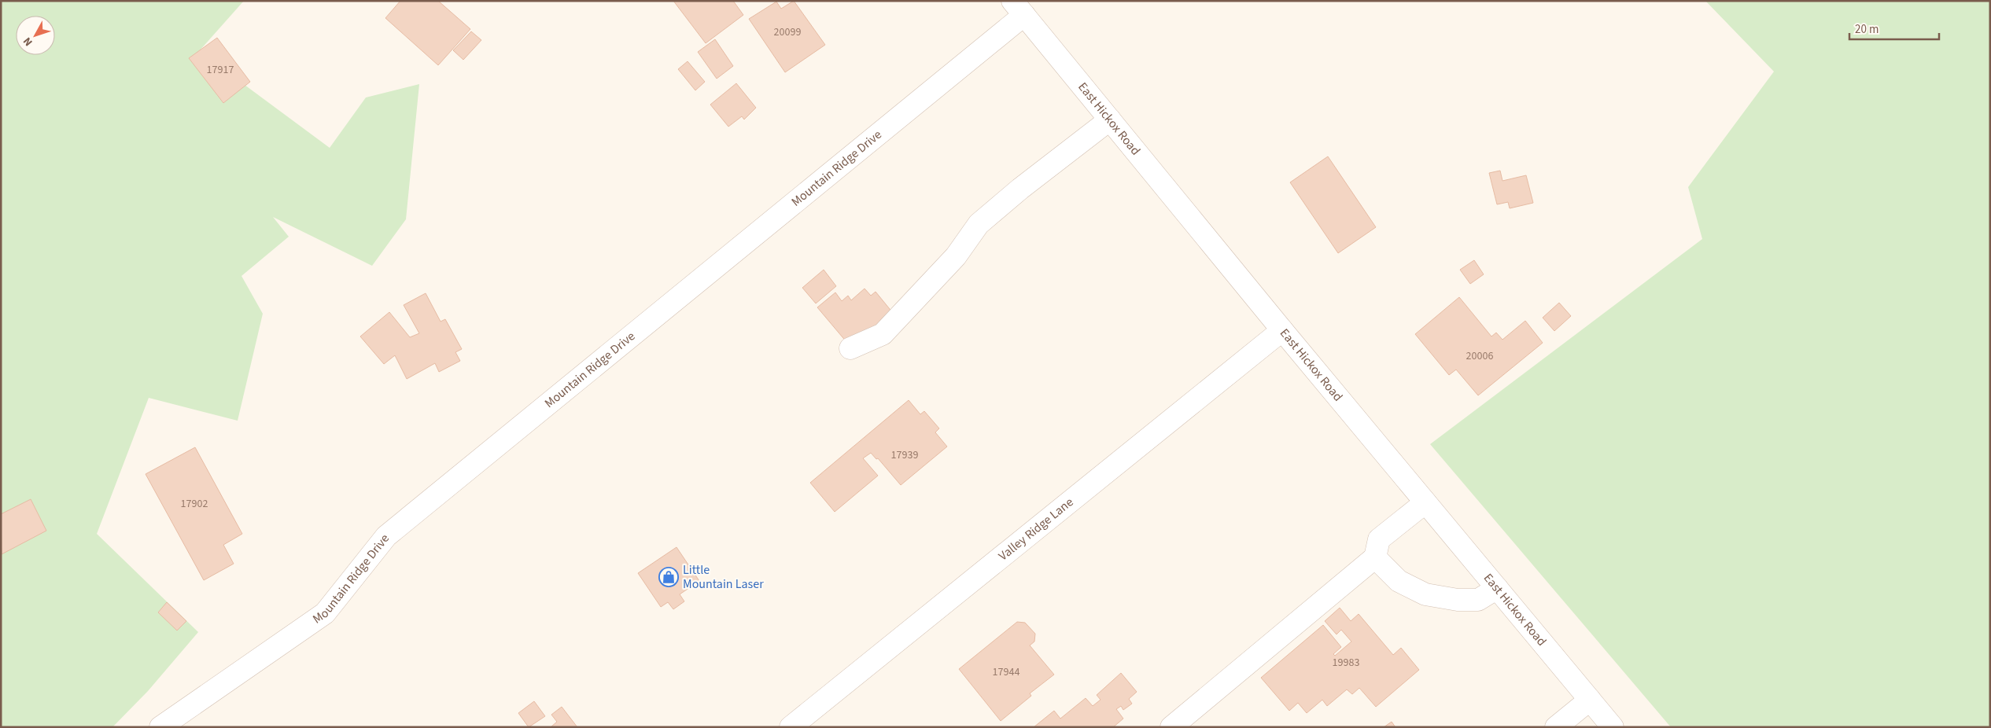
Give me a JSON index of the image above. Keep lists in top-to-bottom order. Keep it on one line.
{"streets":{"street":["East Hickox Road","Mountain Ridge Drive","Valley Ridge Lane"]},"crossings":[["East Hickox Road","Mountain Ridge Drive"],["East Hickox Road","Valley Ridge Lane"]],"places":{"shop":["Little Mountain Laser"]},"house_numbers":["20099","17917","20006","17939","17902","19983","17944"],"scale_bar":"20 m","north":"bottom left"}
